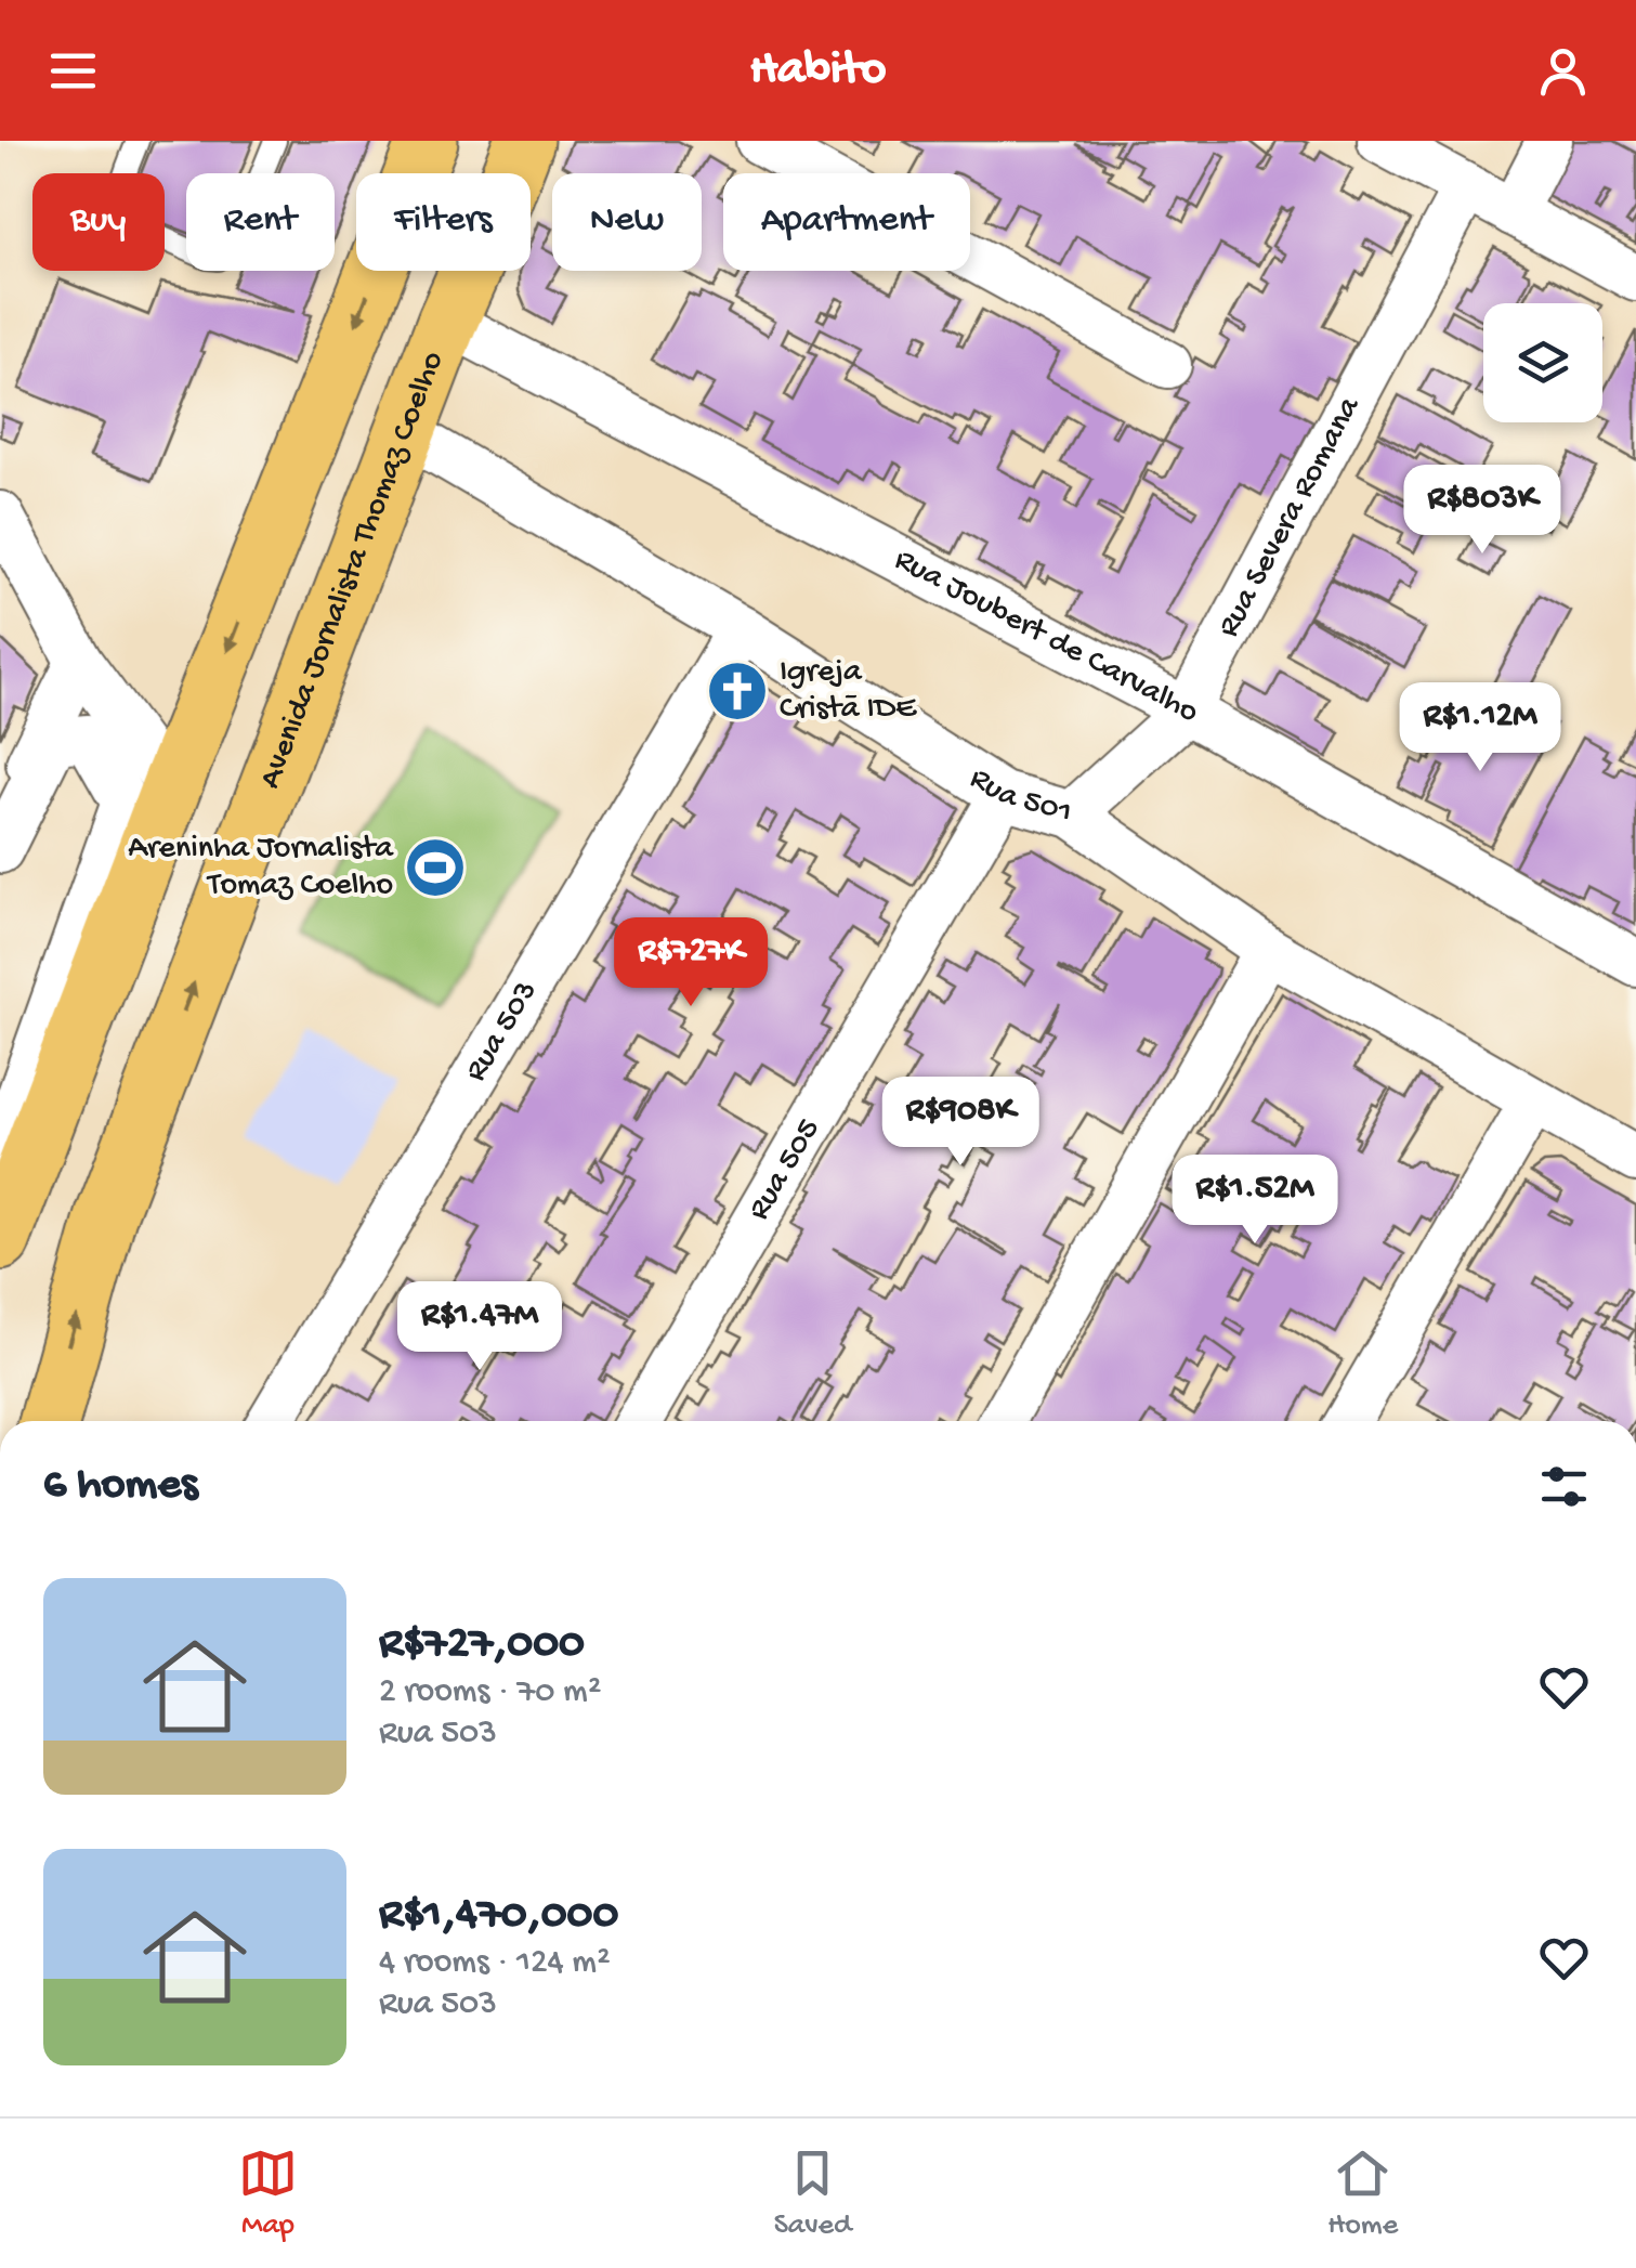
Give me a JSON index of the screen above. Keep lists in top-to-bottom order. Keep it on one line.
{"streets":{"main road":["Avenida Jornalista Thomaz Coelho"],"street":["Rua Severa Romana","Rua Joubert de Carvalho","Rua 501","Rua 503","Rua 505"]},"crossings":[["Rua Severa Romana","Rua Joubert de Carvalho"],["Rua Severa Romana","Rua 501"],["Avenida Jornalista Thomaz Coelho","Rua Joubert de Carvalho"],["Avenida Jornalista Thomaz Coelho","Rua 501"],["Rua 501","Rua 503"],["Rua 501","Rua 505"]],"places":{"church":["Igreja Cristã IDE"],"sports":["Areninha Jornalista Tomaz Coelho"]},"page":{"header":"Habito","chip":["Buy","Rent","Filters","New","Apartment"],"price":["R$803K","R$1.12M","R$727K","R$908K","R$1.52M","R$1.47M"],"heading":"6 homes","list":[{"name":"R$727,000","note":"2 rooms · 70 m² · Rua 503"},{"name":"R$1,470,000","note":"4 rooms · 124 m² · Rua 503"}],"tabs":["Map","Saved","Home"]}}
